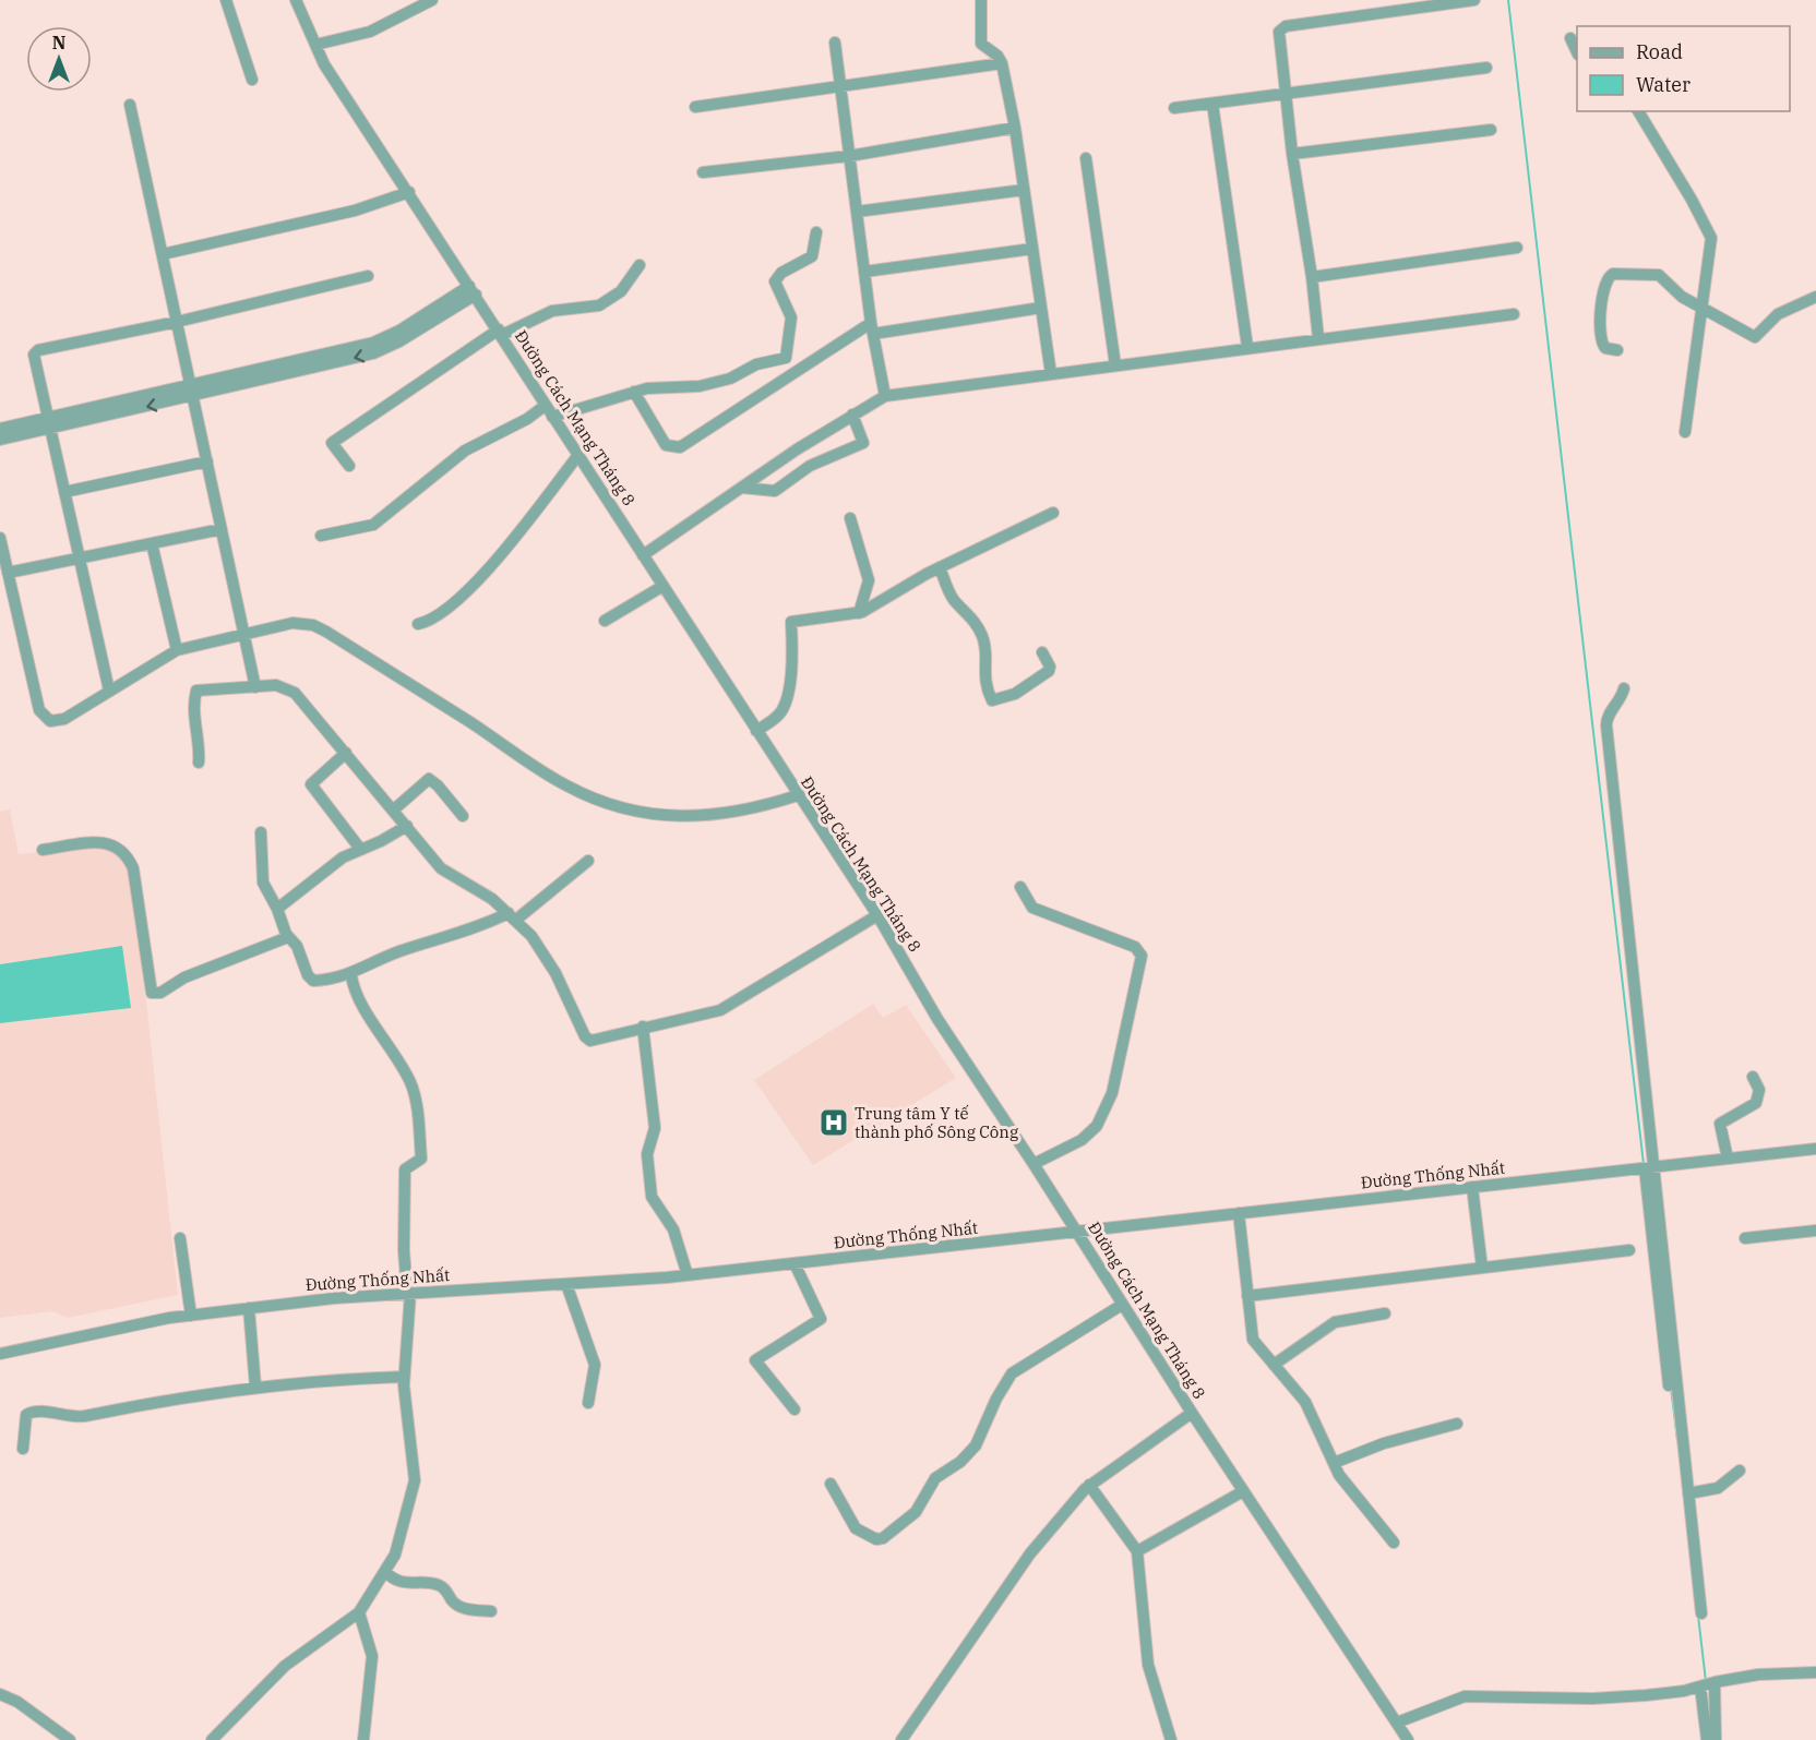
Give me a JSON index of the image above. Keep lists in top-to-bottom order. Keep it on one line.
{"streets":{"street":["Đường Cách Mạng Tháng 8","Đường Thống Nhất"]},"crossings":[["Đường Cách Mạng Tháng 8","Đường Thống Nhất"]],"places":{"hospital":["Trung tâm Y tế thành phố Sông Công"]},"legend":["Road","Water"],"north":"top"}
